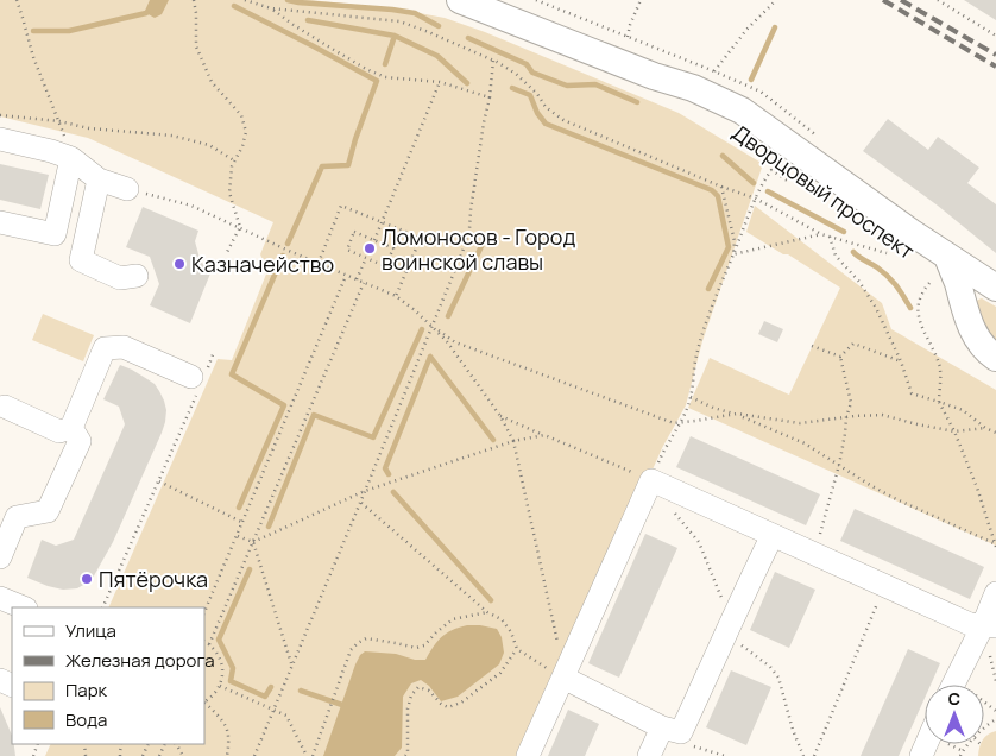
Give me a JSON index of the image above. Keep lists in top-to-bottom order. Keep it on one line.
{"streets":{"main road":["Дворцовый проспект"]},"places":["Ломоносов - Город воинской славы","Казначейство","Пятёрочка"],"legend":["Улица","Железная дорога","Парк","Вода"],"north":"top"}
